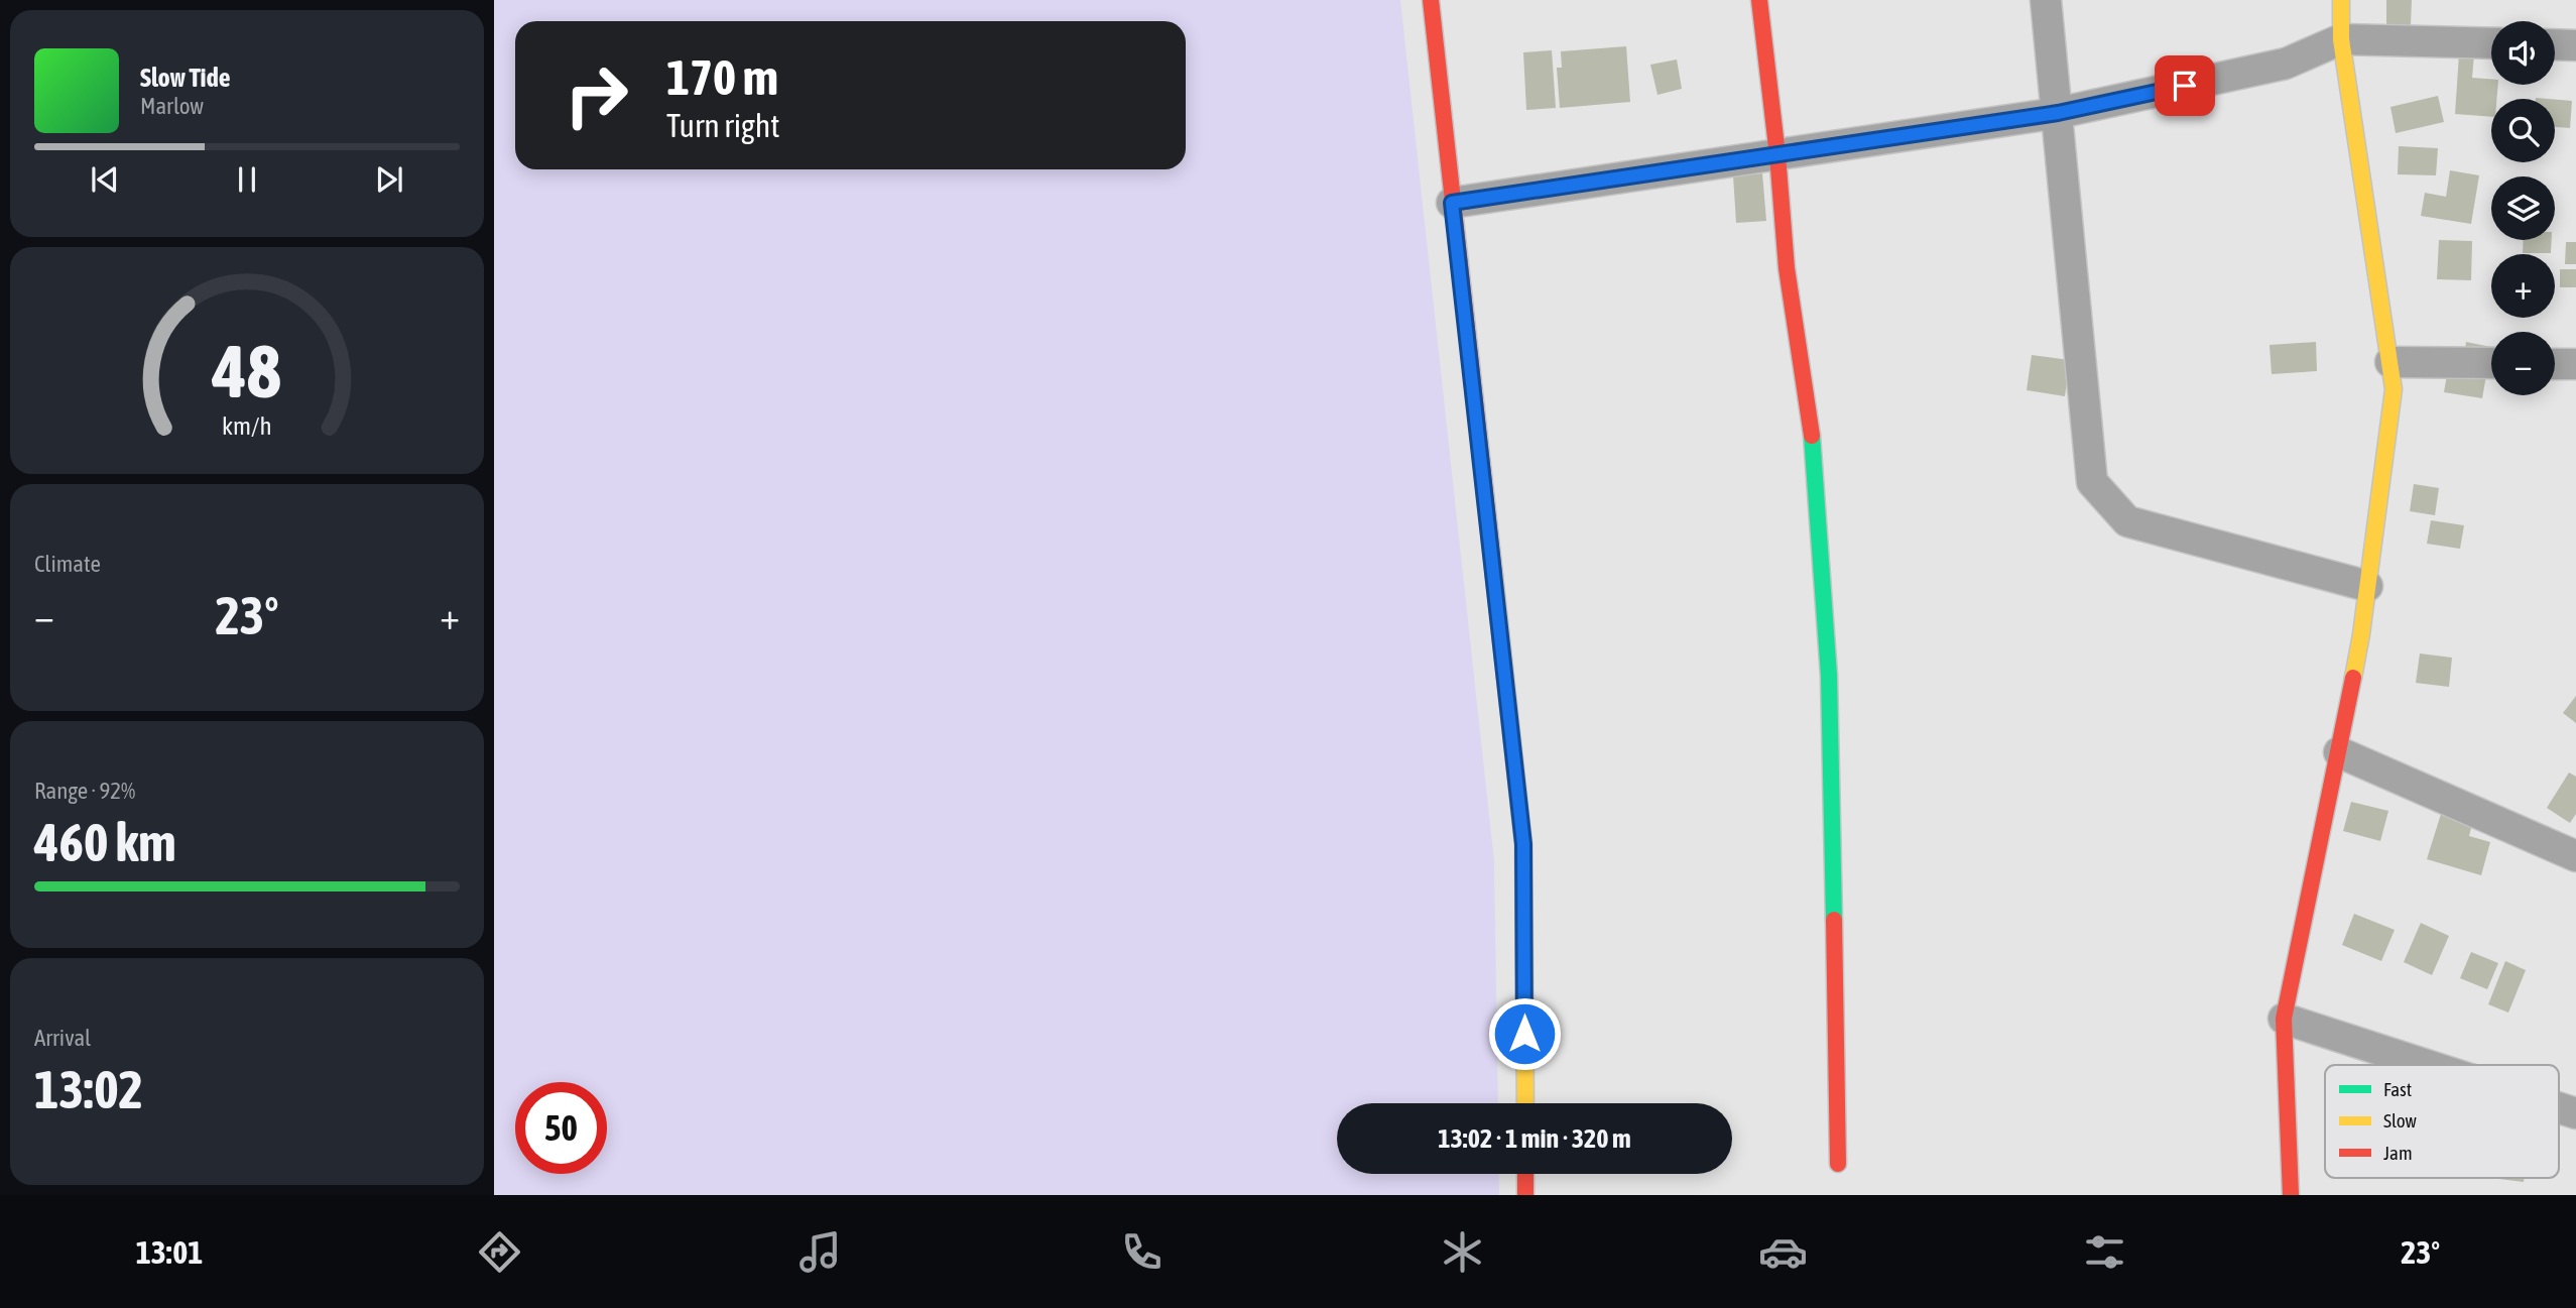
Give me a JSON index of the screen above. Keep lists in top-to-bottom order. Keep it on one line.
{"legend":["Fast","Slow","Jam"],"page":{"map_buttons":["+","−"],"turn":["170 m","Turn right"],"song":["Slow Tide","Marlow"],"tile":["Climate",["Range · 92%","460 km"],["Arrival","13:02"]],"heat":["−","23°","+"],"limit":"50","trip":"13:02 · 1 min · 320 m","tabs":["13:01","23°"],"gauge":["48","km/h"]}}
